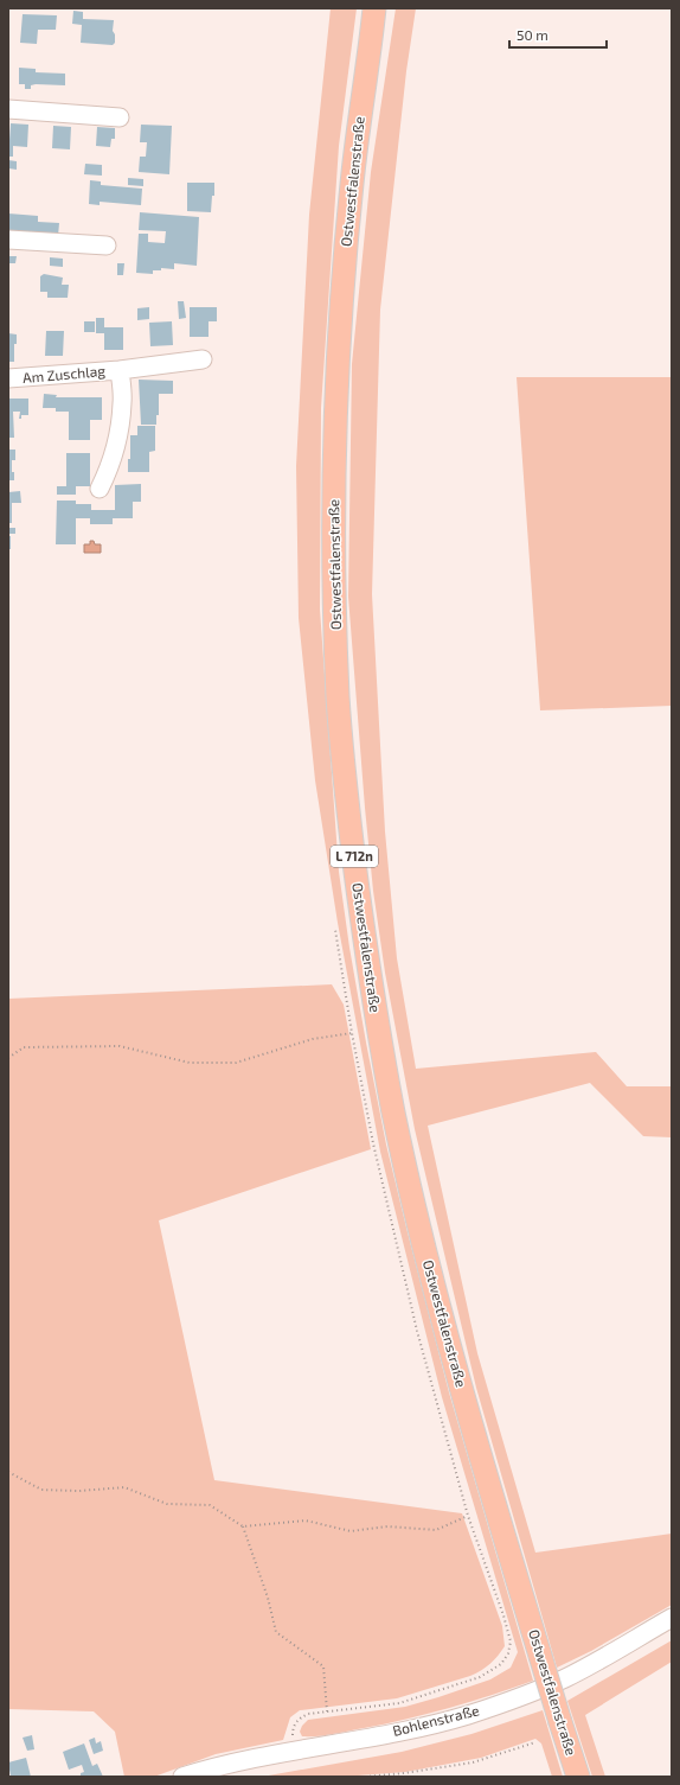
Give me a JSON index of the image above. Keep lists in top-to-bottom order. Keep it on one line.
{"streets":{"main road":["Ostwestfalenstraße","L 712n"],"street":["Am Zuschlag","Bohlenstraße"]},"scale_bar":"50 m"}
